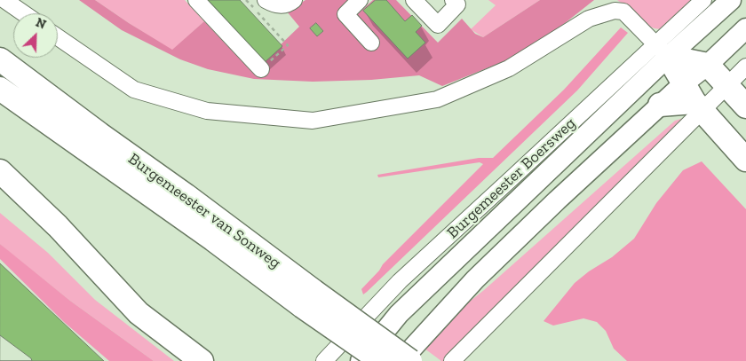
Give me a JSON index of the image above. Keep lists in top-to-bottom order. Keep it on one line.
{"streets":{"highway":["Burgemeester van Sonweg"],"main road":["Burgemeester Boersweg"]},"north":"top right"}
